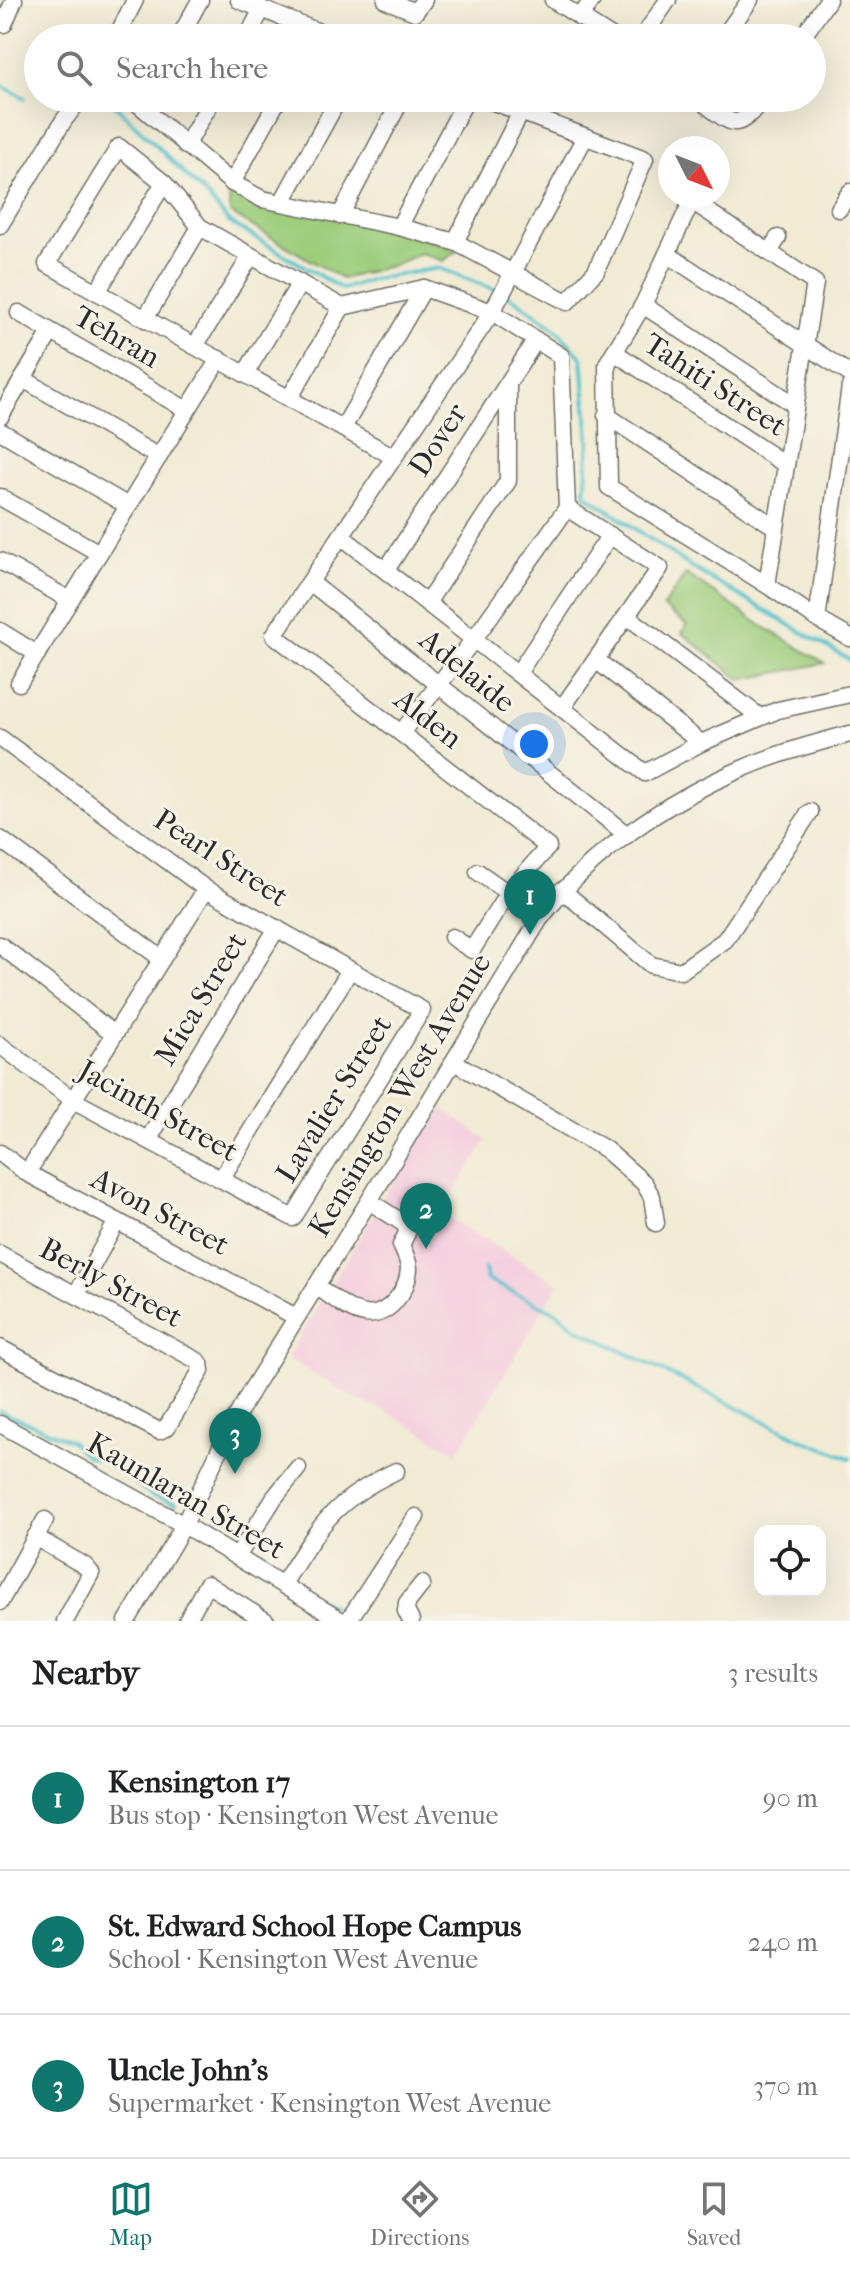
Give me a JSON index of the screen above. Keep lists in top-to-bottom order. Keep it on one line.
{"streets":{"street":["Tehran","Tahiti Street","Dover","Adelaide","Alden","Pearl Street","Mica Street","Kensington West Avenue","Lavalier Street","Jacinth Street","Avon Street","Berly Street","Kaunlaran Street"]},"crossings":[["Adelaide","Alden"],["Adelaide","Kensington West Avenue"],["Pearl Street","Mica Street"],["Pearl Street","Lavalier Street"],["Mica Street","Jacinth Street"],["Kensington West Avenue","Avon Street"],["Kensington West Avenue","Kaunlaran Street"],["Lavalier Street","Jacinth Street"]],"north":"bottom right","page":{"search":"Search here","pins":["1","2","3"],"heading":["Nearby","3 results"],"list":[{"mark":"1","name":"Kensington 17","note":"Bus stop · Kensington West Avenue","value":"90 m"},{"mark":"2","name":"St. Edward School Hope Campus","note":"School · Kensington West Avenue","value":"240 m"},{"mark":"3","name":"Uncle John's","note":"Supermarket · Kensington West Avenue","value":"370 m"}],"nav":["Map","Directions","Saved"]}}
